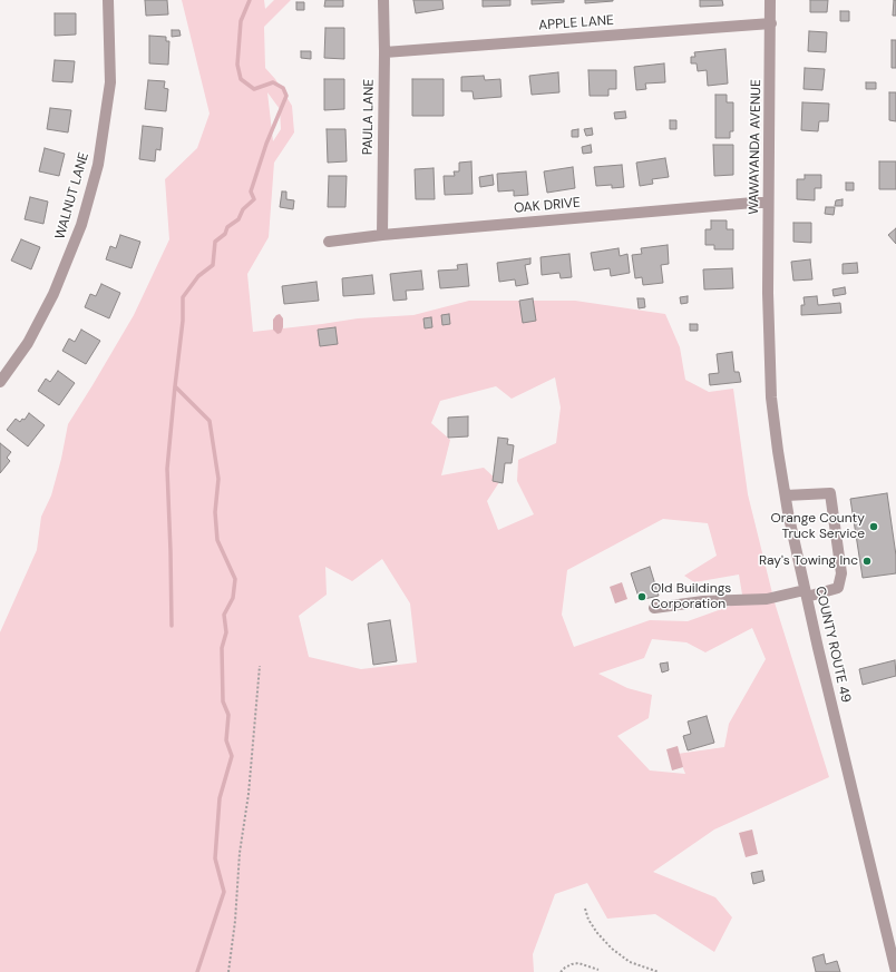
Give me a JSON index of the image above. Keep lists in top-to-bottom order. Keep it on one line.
{"streets":{"street":["APPLE LANE","PAULA LANE","WAWAYANDA AVENUE","WALNUT LANE","OAK DRIVE","COUNTY ROUTE 49"]},"crossings":[["APPLE LANE","PAULA LANE"],["APPLE LANE","WAWAYANDA AVENUE"],["PAULA LANE","OAK DRIVE"],["WAWAYANDA AVENUE","OAK DRIVE"],["WAWAYANDA AVENUE","COUNTY ROUTE 49"]],"places":["Orange County Truck Service","Ray's Towing Inc","Old Buildings Corporation"]}
